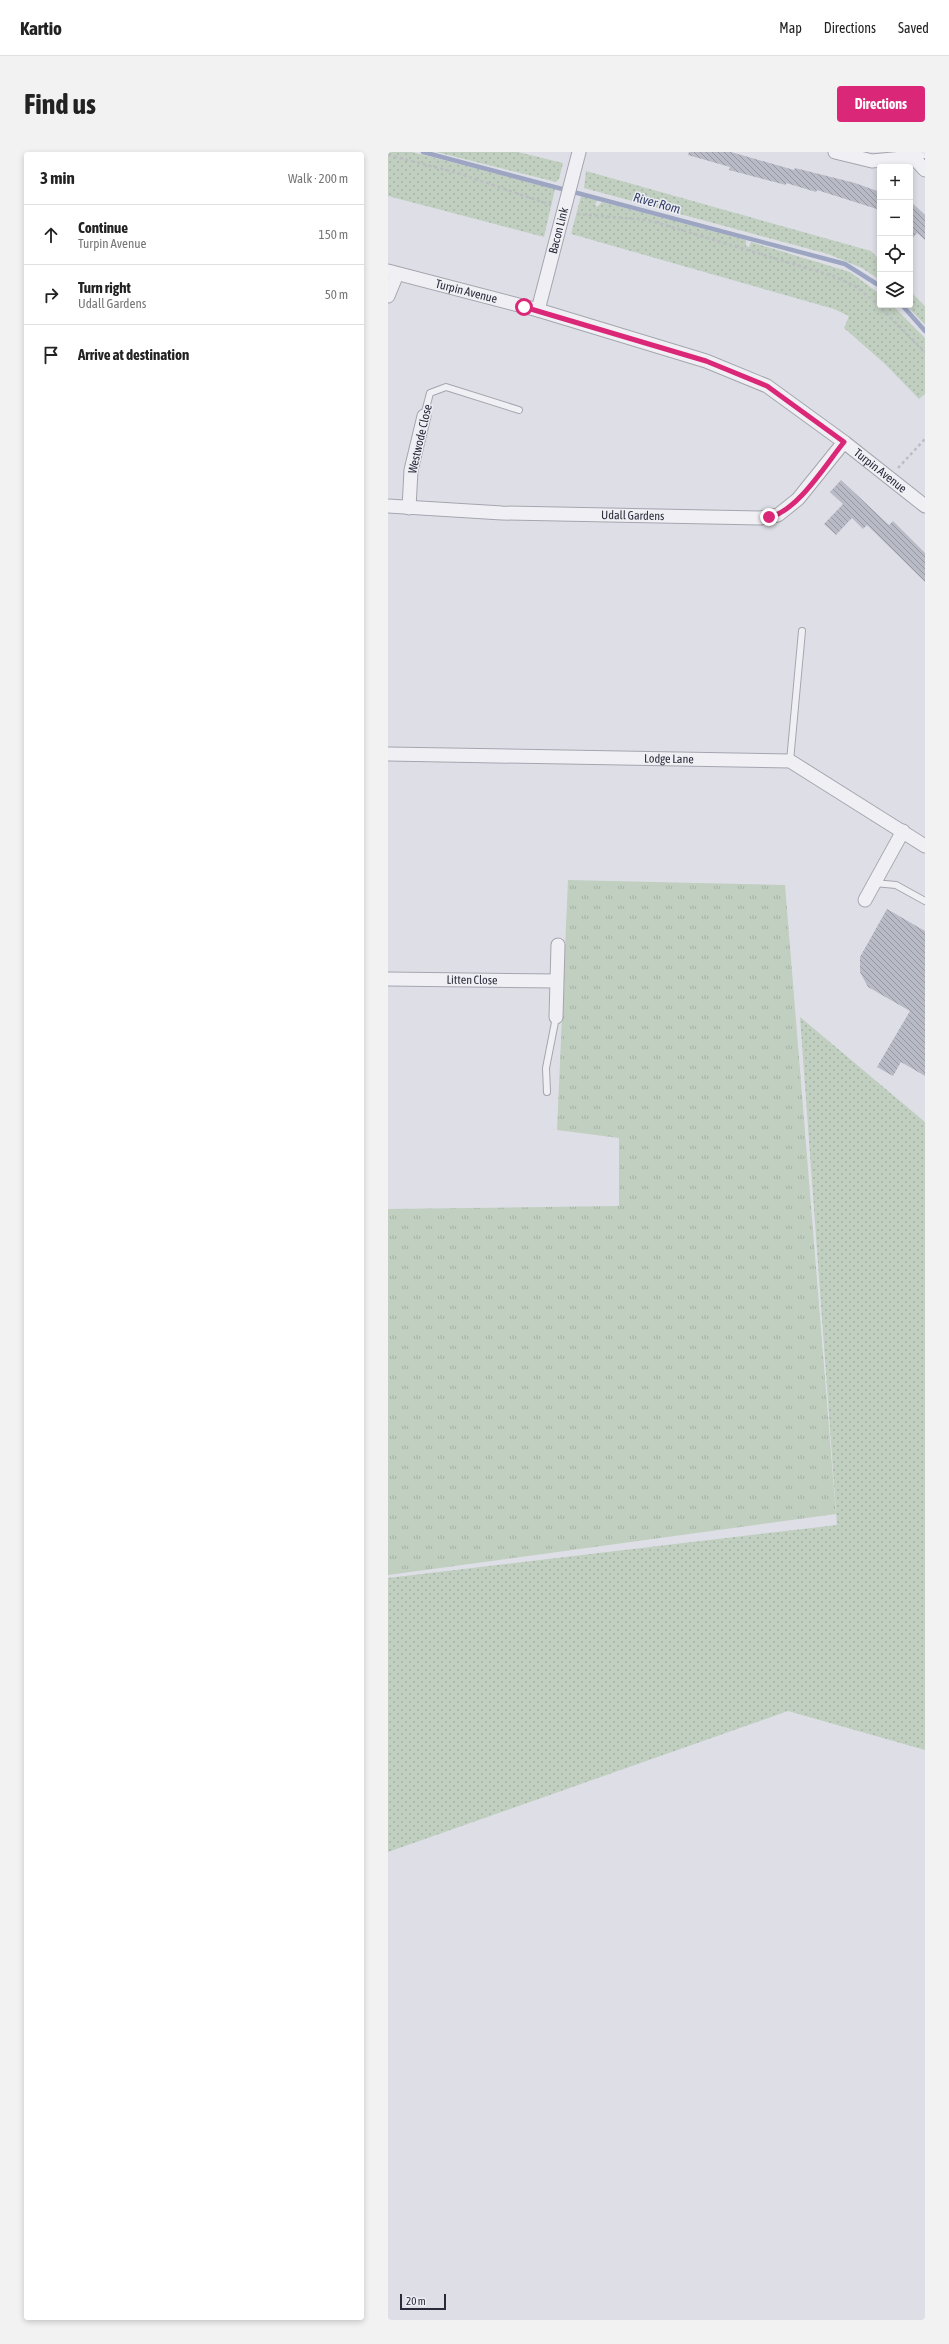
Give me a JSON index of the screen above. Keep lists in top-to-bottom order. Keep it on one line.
{"streets":{"street":["Bacon Link","Turpin Avenue","Westwode Close","Udall Gardens","Lodge Lane","Litten Close"]},"crossings":[["Bacon Link","Turpin Avenue"],["Turpin Avenue","Udall Gardens"],["Westwode Close","Udall Gardens"]],"water":["River Rom"],"scale_bar":"20 m","page":{"header":"Kartio","nav":["Map","Directions","Saved"],"buttons":"Directions","title":"Find us","heading":["3 min","Walk · 200 m"],"map_buttons":["+","−"],"list":[["Continue","Turpin Avenue","150 m"],["Turn right","Udall Gardens","50 m"],"Arrive at destination"],"scale":"20 m"}}
